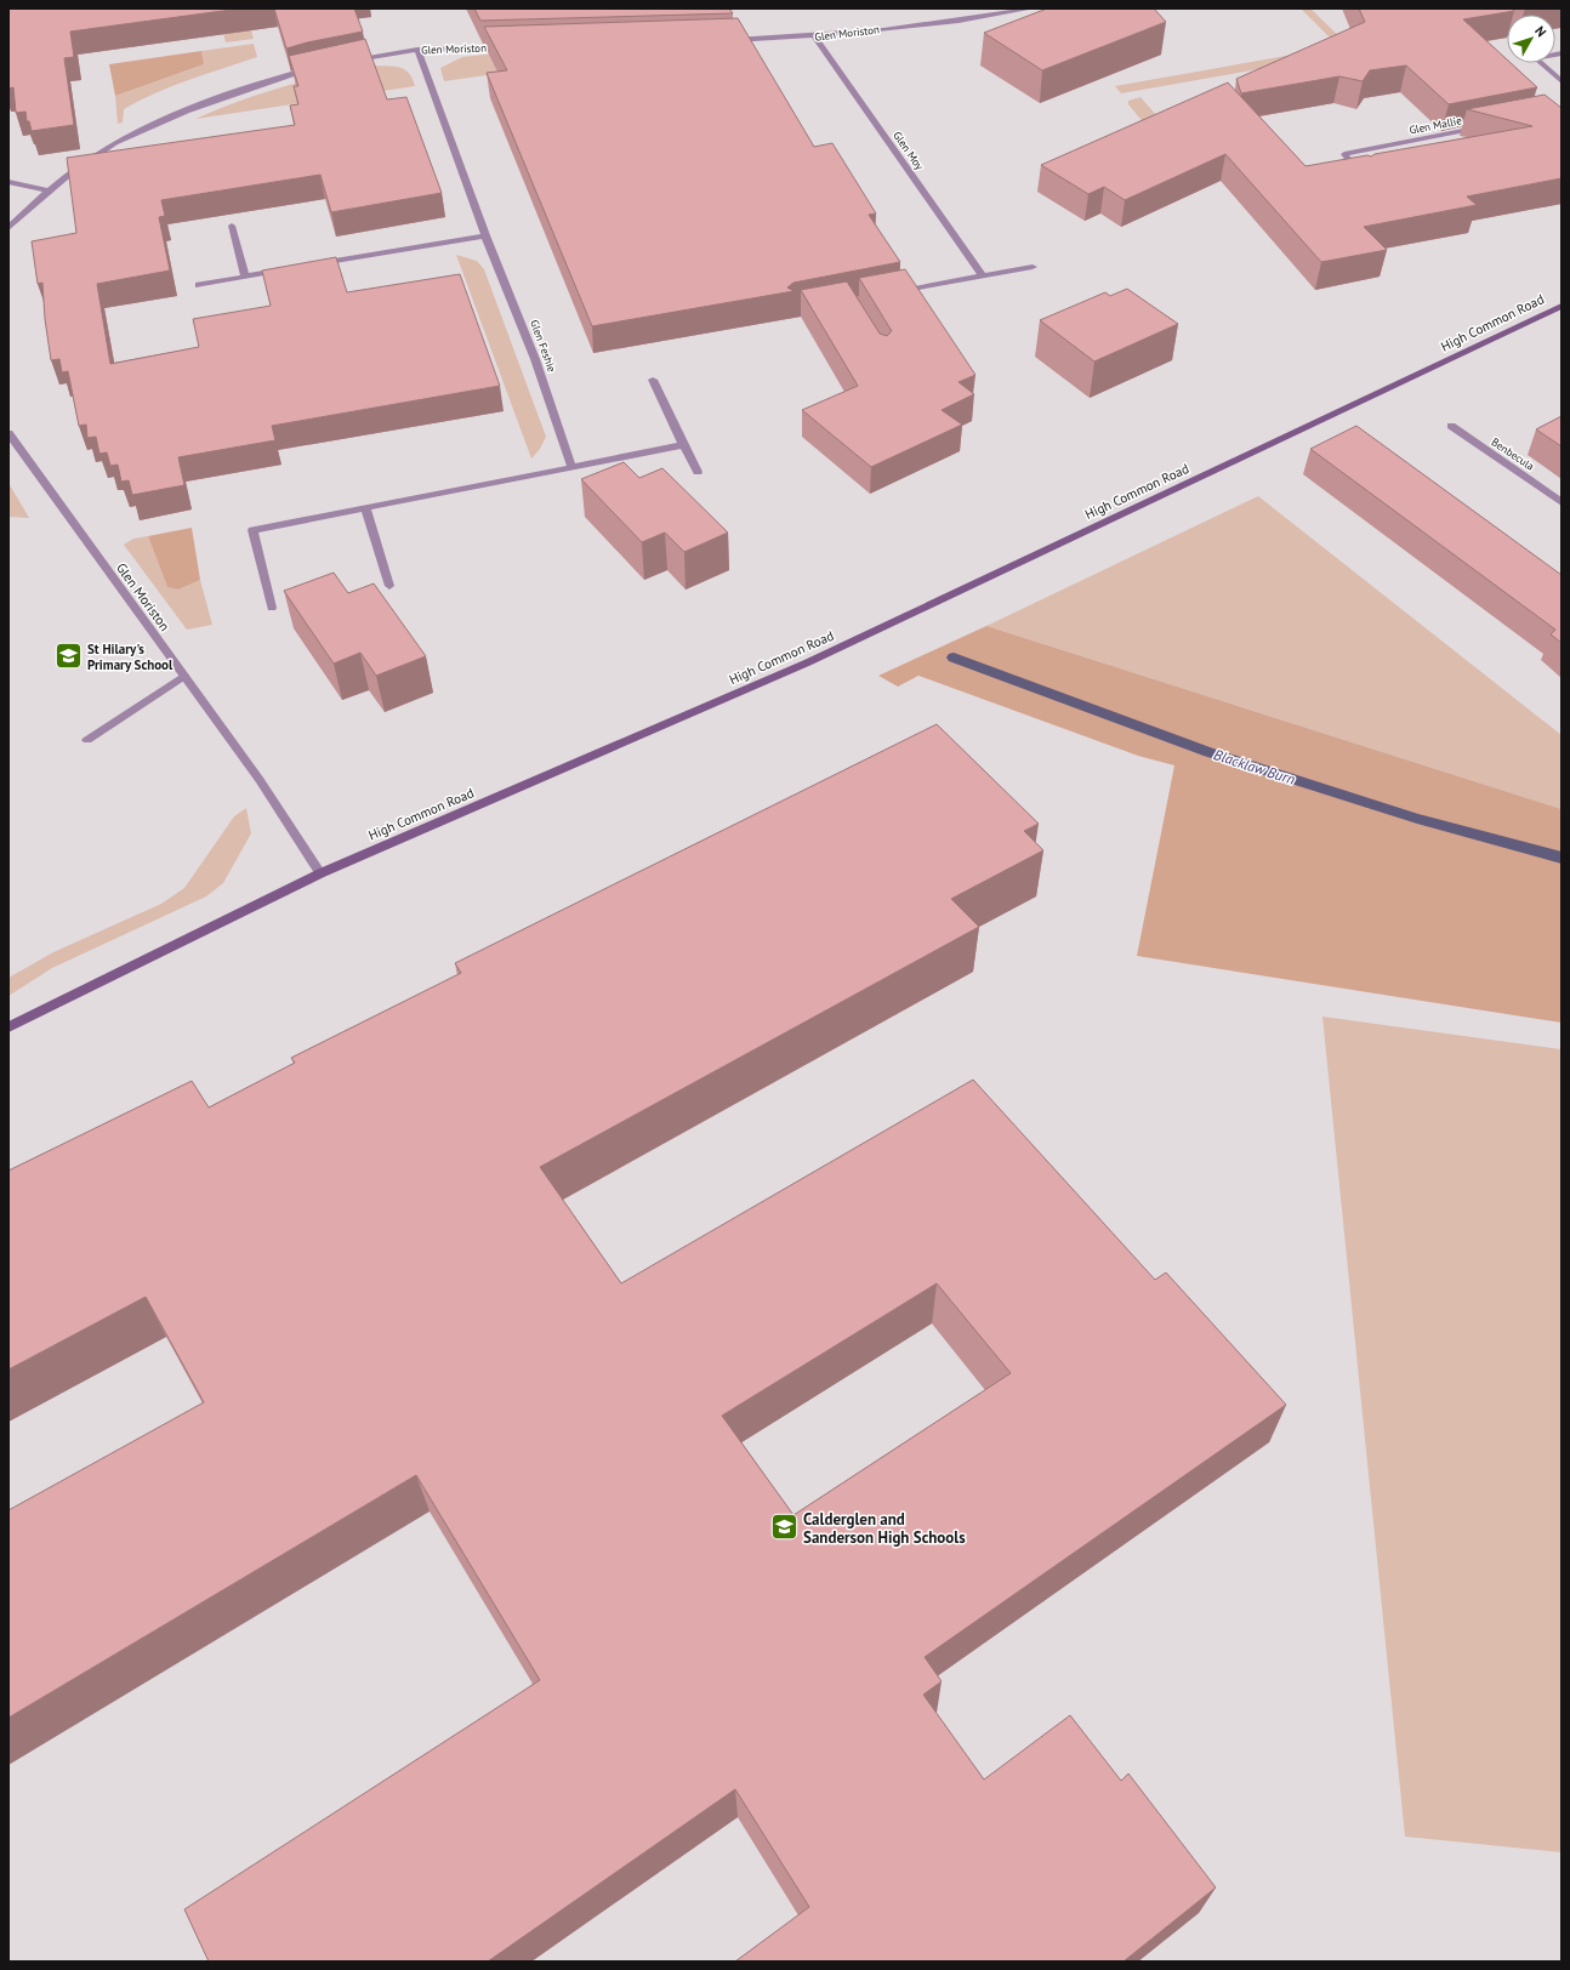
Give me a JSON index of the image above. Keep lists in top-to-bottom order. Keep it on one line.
{"streets":{"street":["Glen Moriston","Glen Mallie","Glen Moy","High Common Road","Glen Feshie","Benbecula"]},"crossings":[["Glen Moriston","Glen Moy"],["Glen Moriston","High Common Road"],["Glen Moriston","Glen Feshie"]],"water":["Blacklaw Burn"],"places":{"school or university":["St Hilary's Primary School","Calderglen and Sanderson High Schools"]},"north":"top right"}
